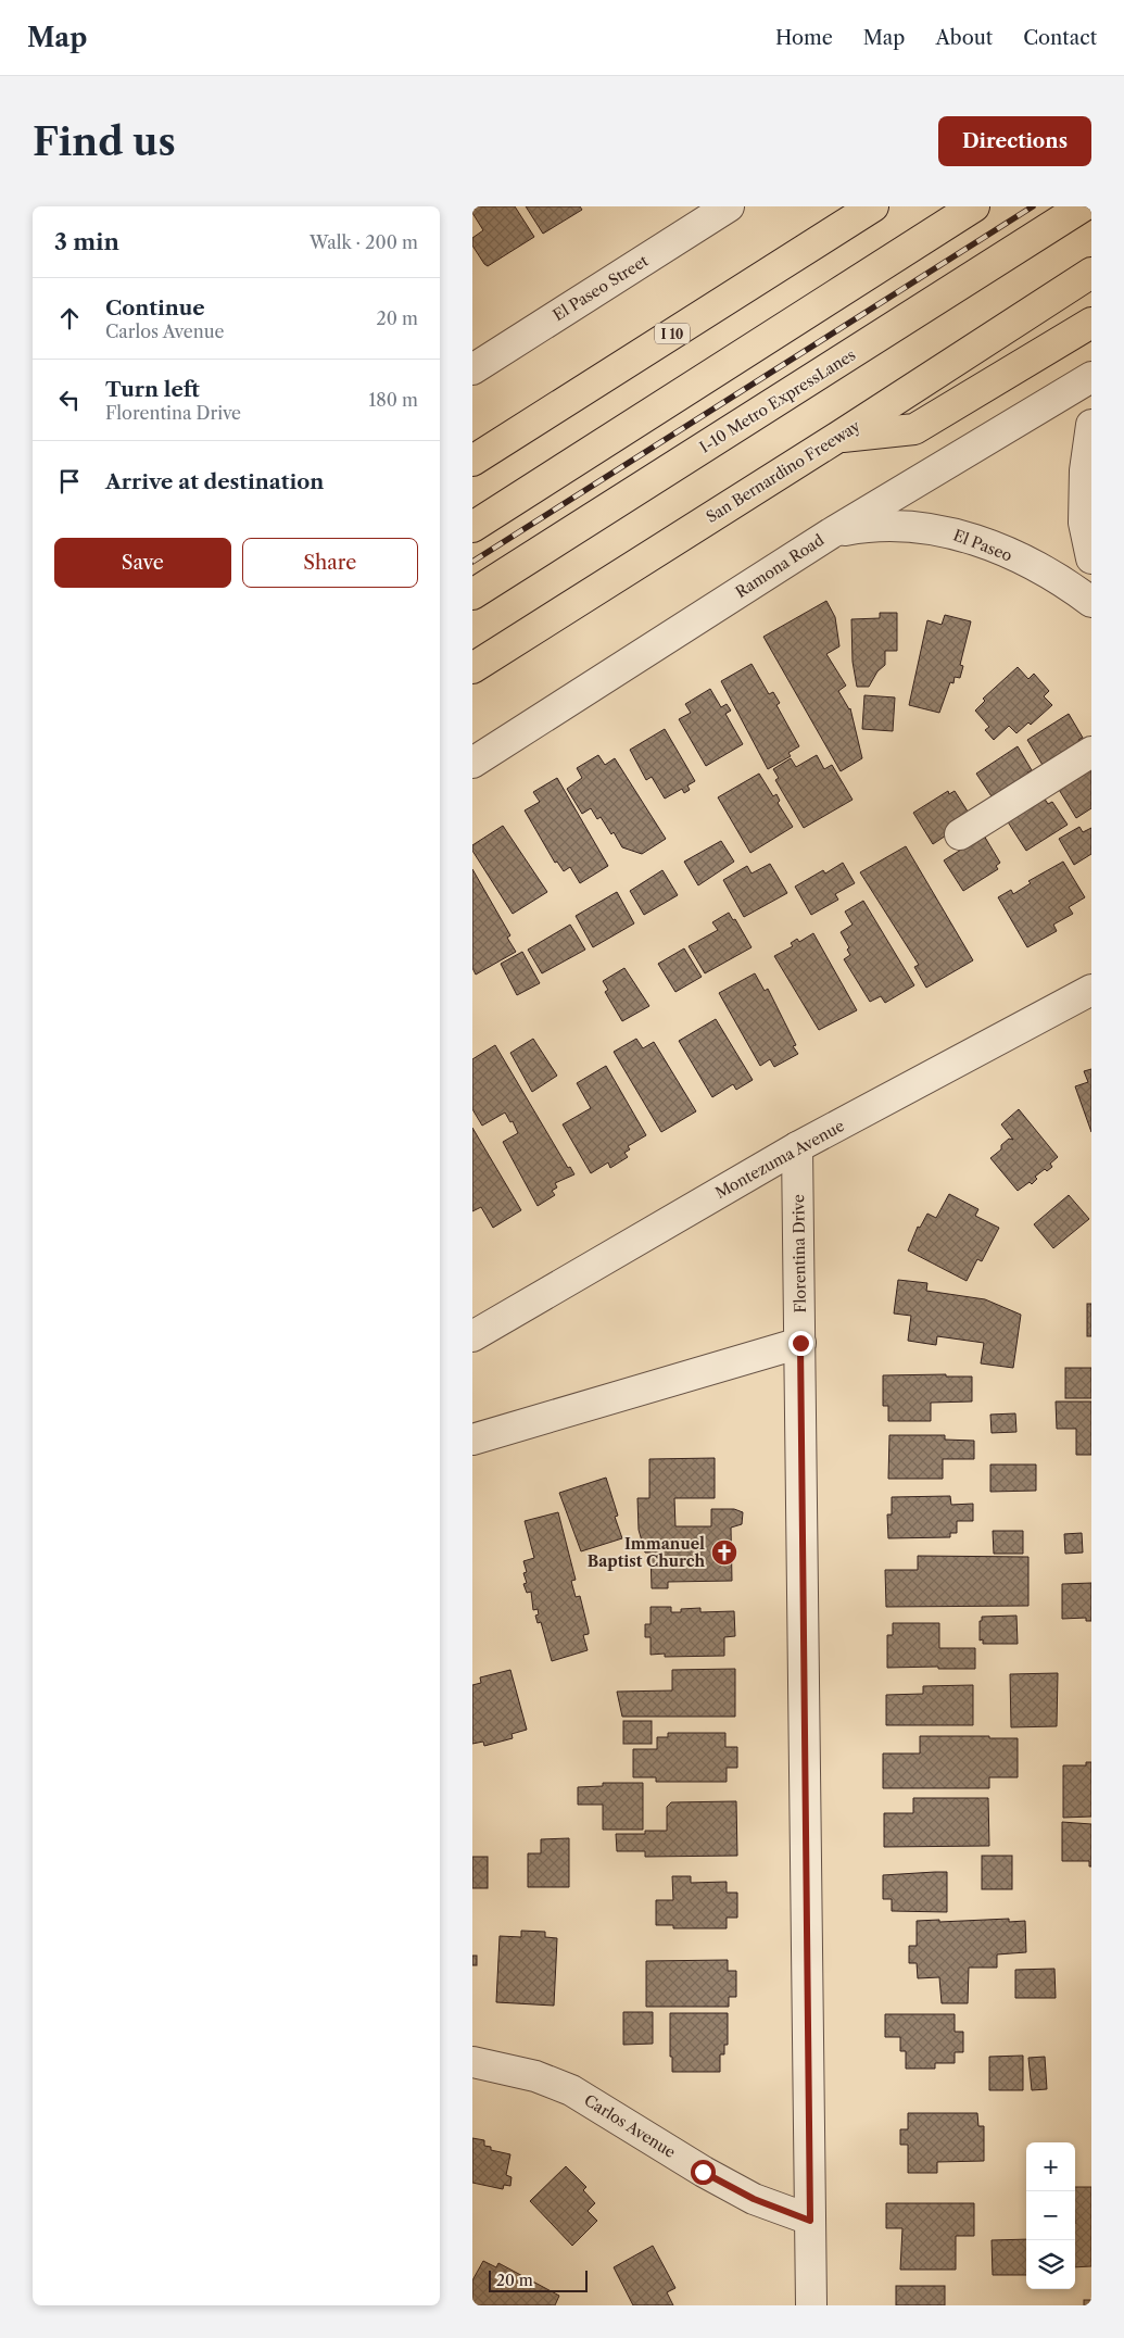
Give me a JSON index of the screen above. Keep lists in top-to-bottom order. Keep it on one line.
{"streets":{"highway":["I 10","I-10 Metro ExpressLanes","San Bernardino Freeway"],"street":["El Paseo Street","El Paseo","Ramona Road","Montezuma Avenue","Florentina Drive","Carlos Avenue"]},"crossings":[["El Paseo","Ramona Road"],["Montezuma Avenue","Florentina Drive"],["Florentina Drive","Carlos Avenue"]],"places":{"church":["Immanuel Baptist Church"]},"scale_bar":"20 m","page":{"header":"Map","nav":["Home","Map","About","Contact"],"buttons":["Directions",["Save","Share"]],"title":"Find us","heading":["3 min","Walk · 200 m"],"list":[["Continue","Carlos Avenue","20 m"],["Turn left","Florentina Drive","180 m"],"Arrive at destination"],"map_buttons":["+","−"],"scale":"20 m"}}
